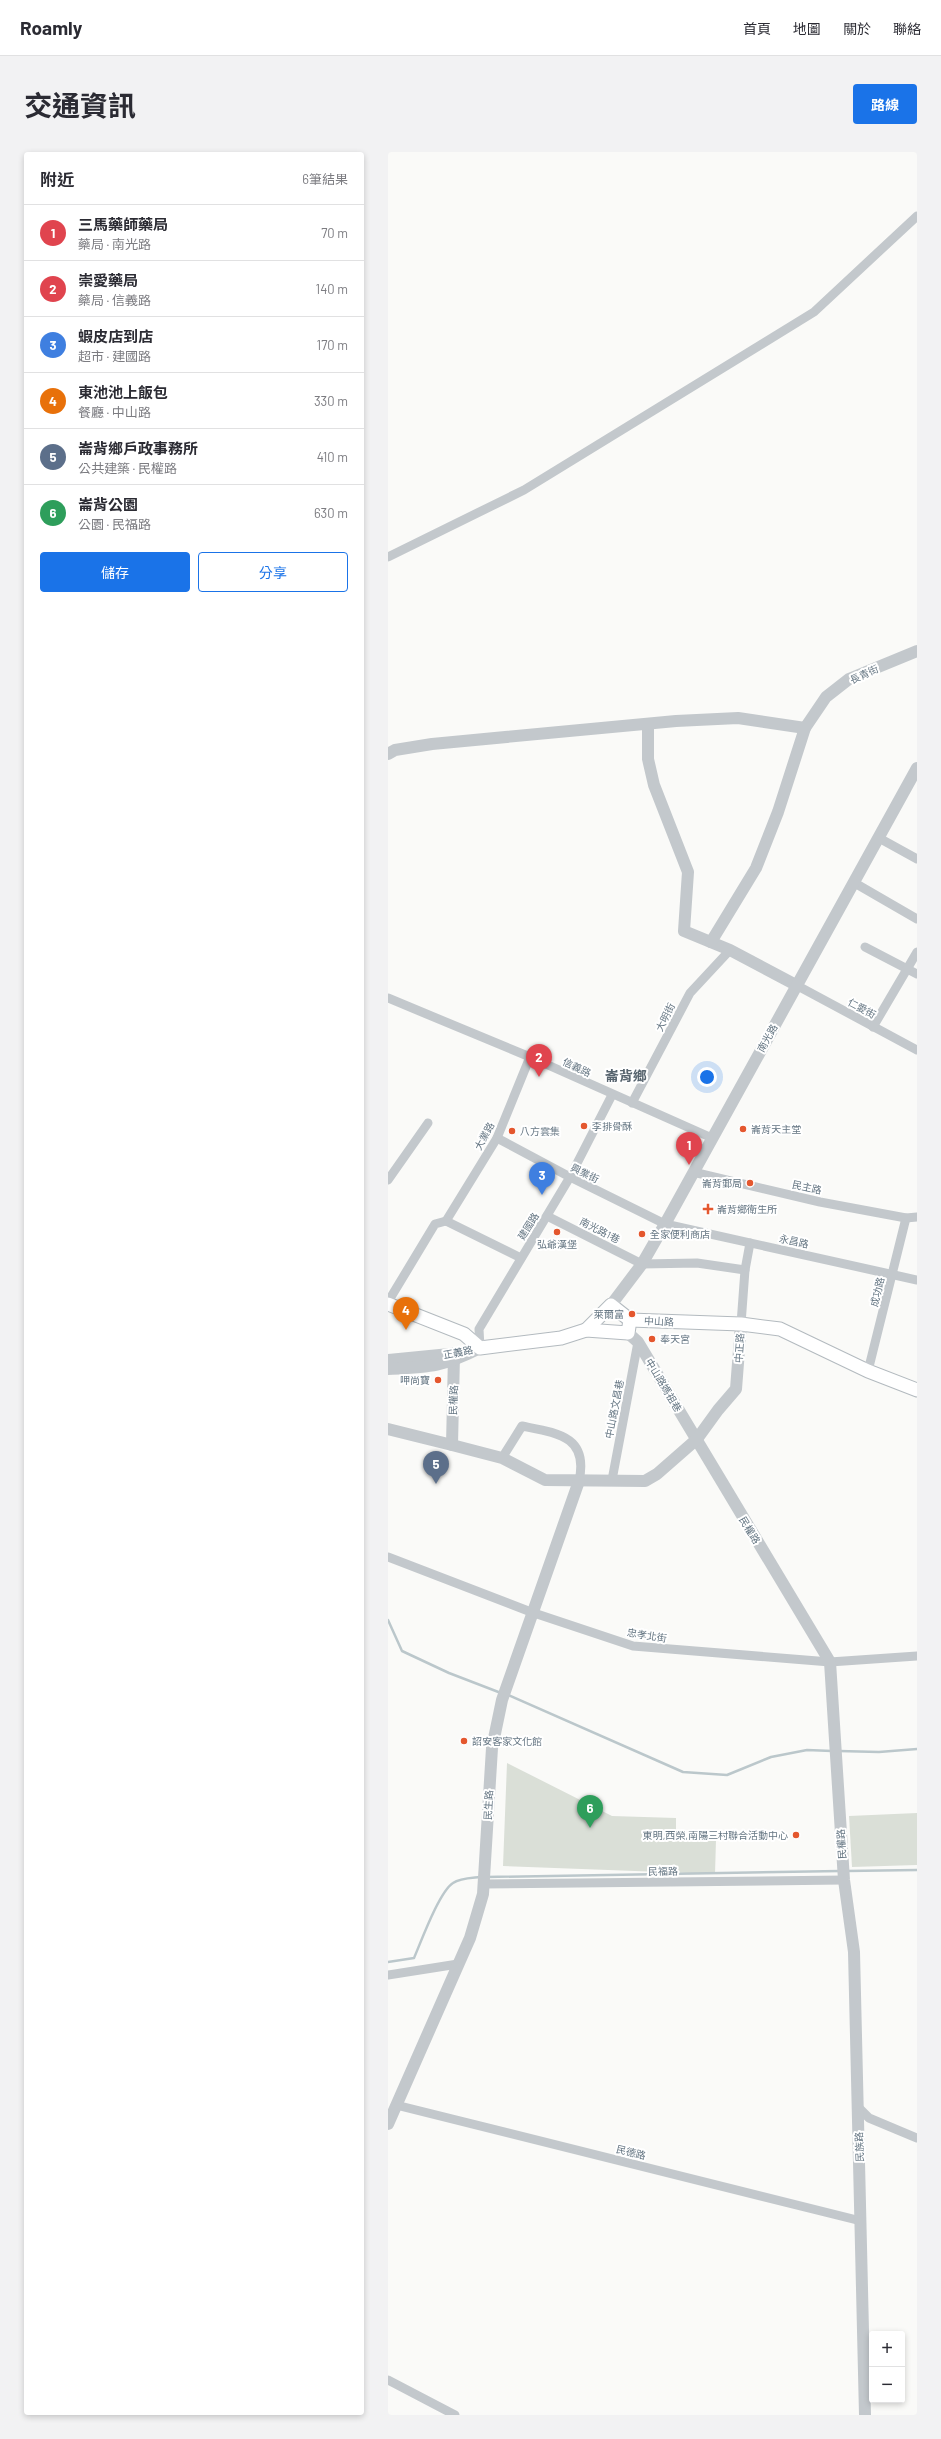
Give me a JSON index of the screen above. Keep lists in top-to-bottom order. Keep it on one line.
{"streets":{"main road":["中山路"],"street":["長青街","仁愛街","大明街","南光路","信義路","大業路","興業街","民主路","建國路","南光路1巷","永昌路","成功路","中正路","正義路","中山路媽祖巷","民權路","中山路文昌巷","忠孝北街","民生路","民福路","民族路","民德路"]},"crossings":[["仁愛街","南光路"],["大明街","信義路"],["南光路","信義路"],["南光路","興業街"],["南光路","民主路"],["南光路","南光路1巷"],["南光路","永昌路"],["信義路","大業路"],["信義路","建國路"],["大業路","興業街"],["興業街","建國路"],["興業街","永昌路"],["民主路","成功路"],["建國路","南光路1巷"],["建國路","正義路"],["永昌路","成功路"],["永昌路","中正路"],["成功路","中山路"],["中山路","中正路"],["中山路","中山路媽祖巷"],["中正路","中山路媽祖巷"],["中正路","民權路"],["正義路","民權路"],["中山路媽祖巷","民權路"],["中山路媽祖巷","中山路文昌巷"],["民權路","忠孝北街"],["民權路","民福路"],["民權路","民族路"],["忠孝北街","民生路"],["民生路","民福路"],["民生路","民德路"],["民福路","民族路"],["民族路","民德路"]],"districts":["崙背鄉"],"places":{"other":["李排骨酥","崙背天主堂","八方雲集","崙背郵局","弘爺漢堡","全家便利商店","萊爾富","奉天宮","呷尚寶","詔安客家文化館","東明,西榮,南陽三村聯合活動中心"],"health":["崙背鄉衛生所"]},"page":{"header":"Roamly","nav":["首頁","地圖","關於","聯絡"],"title":"交通資訊","buttons":["路線",["儲存","分享"]],"heading":["附近","6筆結果"],"list":[{"mark":"1","name":"三馬藥師藥局","note":"藥局 · 南光路","value":"70 m"},{"mark":"2","name":"崇愛藥局","note":"藥局 · 信義路","value":"140 m"},{"mark":"3","name":"蝦皮店到店","note":"超市 · 建國路","value":"170 m"},{"mark":"4","name":"東池池上飯包","note":"餐廳 · 中山路","value":"330 m"},{"mark":"5","name":"崙背鄉戶政事務所","note":"公共建築 · 民權路","value":"410 m"},{"mark":"6","name":"崙背公園","note":"公園 · 民福路","value":"630 m"}],"pins":["2","1","3","4","5","6"],"map_buttons":["+","−"]}}
